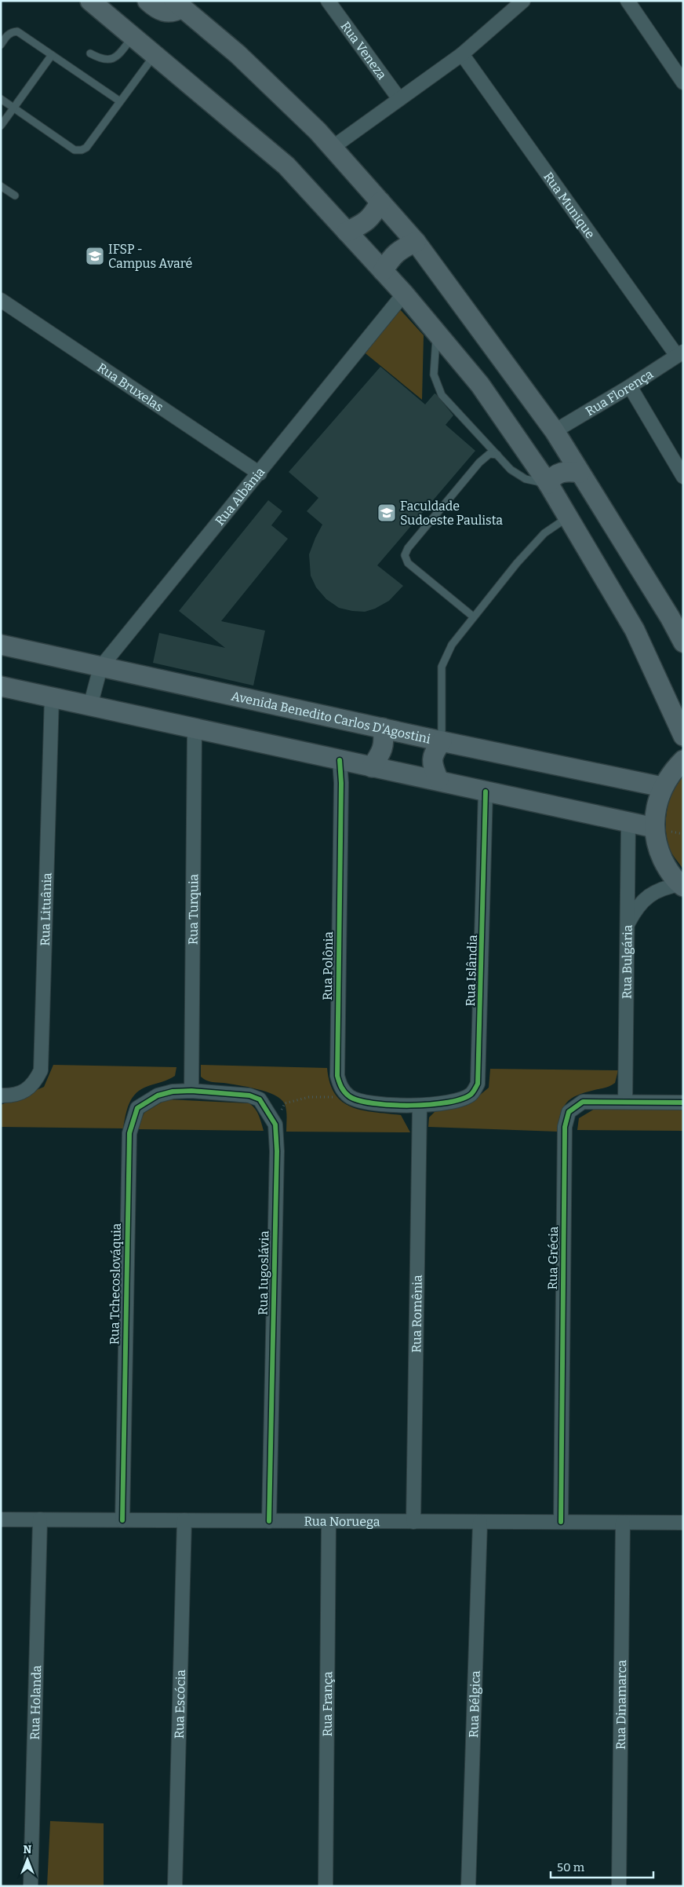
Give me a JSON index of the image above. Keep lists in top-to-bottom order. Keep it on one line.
{"streets":{"main road":["Avenida Benedito Carlos D'Agostini"],"street":["Rua Veneza","Rua Munique","Rua Bruxelas","Rua Florença","Rua Albânia","Rua Lituânia","Rua Turquia","Rua Bulgária","Rua Polônia","Rua Islândia","Rua Grécia","Rua Iugoslávia","Rua Tchecoslováquia","Rua Romênia","Rua Noruega","Rua Holanda","Rua Escócia","Rua França","Rua Bélgica","Rua Dinamarca"]},"crossings":[["Rua Munique","Rua Florença"],["Rua Bruxelas","Rua Albânia"],["Rua Albânia","Avenida Benedito Carlos D'Agostini"],["Rua Turquia","Rua Tchecoslováquia"],["Rua Bulgária","Rua Grécia"],["Rua Islândia","Rua Romênia"],["Rua Grécia","Rua Noruega"],["Rua Iugoslávia","Rua Noruega"],["Rua Tchecoslováquia","Rua Noruega"],["Rua Romênia","Rua Noruega"],["Rua Noruega","Rua Holanda"],["Rua Noruega","Rua Escócia"],["Rua Noruega","Rua França"],["Rua Noruega","Rua Bélgica"],["Rua Noruega","Rua Dinamarca"]],"places":{"school or university":["IFSP - Campus Avaré","Faculdade Sudoeste Paulista"]},"scale_bar":"50 m","north":"top"}
